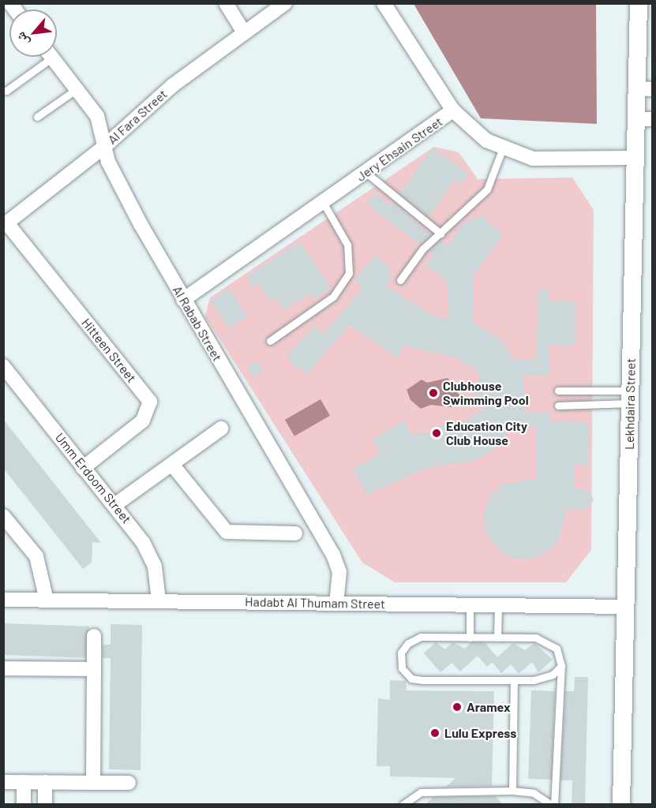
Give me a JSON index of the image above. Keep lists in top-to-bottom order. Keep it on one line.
{"streets":{"street":["Al Fara Street","Jery Ehsain Street","Al Rabab Street","Hitteen Street","Lekhdaira Street","Umm Erdoom Street","Hadabt Al Thumam Street"]},"crossings":[["Al Fara Street","Al Rabab Street"],["Al Fara Street","Hitteen Street"],["Jery Ehsain Street","Al Rabab Street"],["Jery Ehsain Street","Lekhdaira Street"],["Al Rabab Street","Hadabt Al Thumam Street"],["Hitteen Street","Umm Erdoom Street"],["Lekhdaira Street","Hadabt Al Thumam Street"],["Umm Erdoom Street","Hadabt Al Thumam Street"]],"places":["Clubhouse Swimming Pool","Education City Club House","Aramex","Lulu Express"],"north":"bottom left"}
